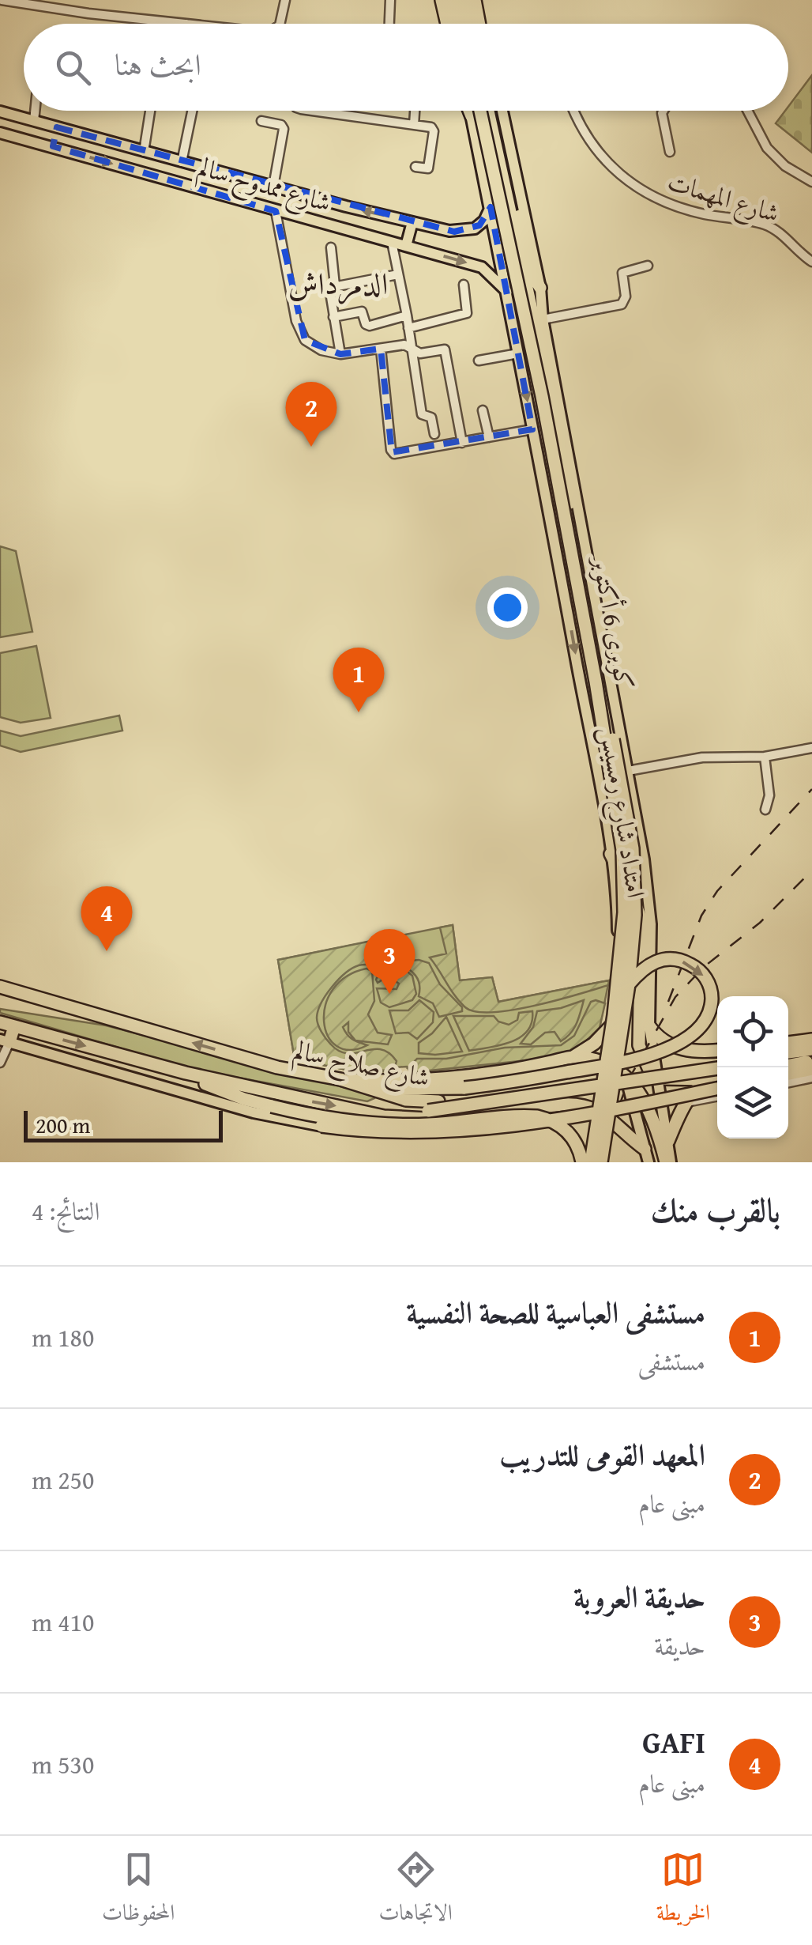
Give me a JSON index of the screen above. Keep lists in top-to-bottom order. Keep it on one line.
{"streets":{"highway":["كوبرى 6 أكتوبر","شارع صلاح سالم"],"main road":["شارع ممدوح سالم","امتداد شارع رمسيس"],"street":["شارع المهمات"]},"crossings":[["شارع ممدوح سالم","امتداد شارع رمسيس"]],"districts":["الدمرداش"],"scale_bar":"200 m","page":{"search":"ابحث هنا","pins":["2","1","4","3"],"scale":"200 m","heading":["بالقرب منك","النتائج: 4"],"list":[{"mark":"1","name":"مستشفى العباسية للصحة النفسية","note":"مستشفى","value":"180 m"},{"mark":"2","name":"المعهد القومى للتدريب","note":"مبنى عام","value":"250 m"},{"mark":"3","name":"حديقة العروبة","note":"حديقة","value":"410 m"},{"mark":"4","name":"GAFI","note":"مبنى عام","value":"530 m"}],"nav":["الخريطة","الاتجاهات","المحفوظات"]}}
